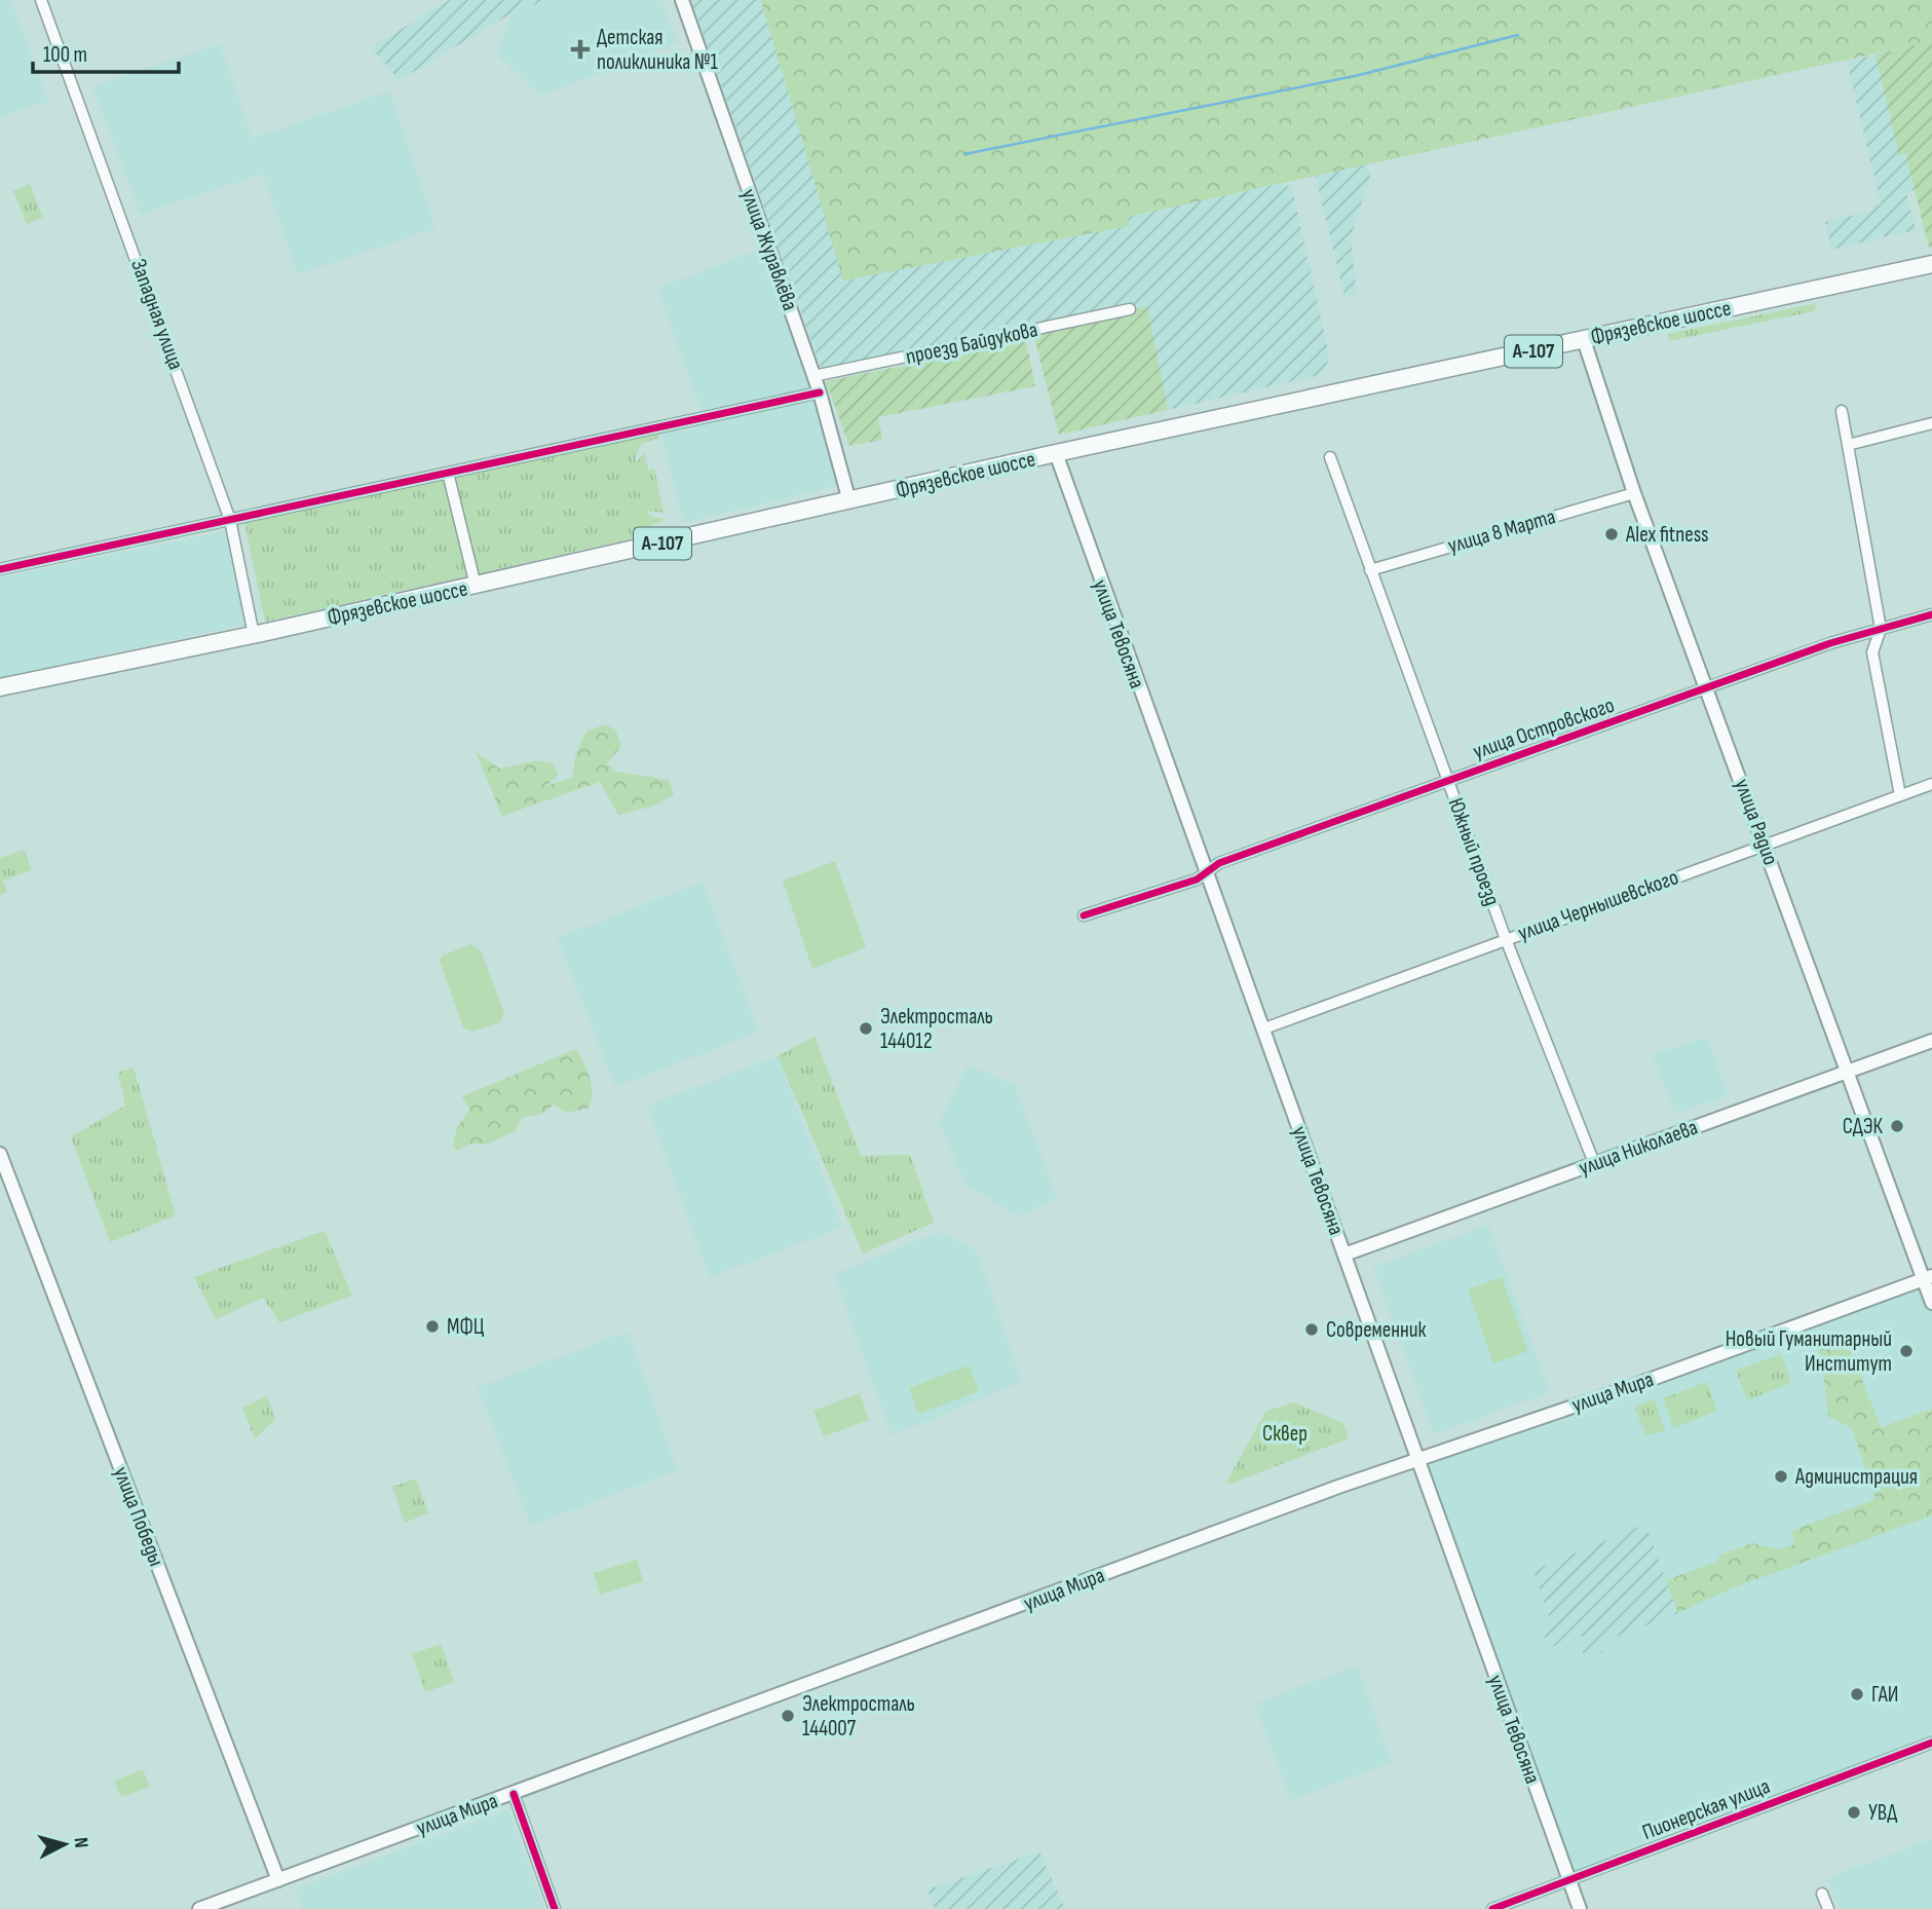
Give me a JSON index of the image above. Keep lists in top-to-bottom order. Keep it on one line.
{"streets":{"highway":["Фрязевское шоссе","А-107"],"main road":["улица Журавлёва","улица Тевосяна","улица Радио","улица Николаева","улица Мира","улица Победы"],"street":["Западная улица","проезд Байдукова","улица 8 Марта","улица Островского","Южный проезд","улица Чернышевского","Пионерская улица"]},"crossings":[["улица Журавлёва","Фрязевское шоссе"],["улица Журавлёва","проезд Байдукова"],["Западная улица","Фрязевское шоссе"],["Фрязевское шоссе","улица Тевосяна"],["Фрязевское шоссе","улица Радио"],["улица 8 Марта","улица Радио"],["улица 8 Марта","Южный проезд"],["улица Тевосяна","улица Островского"],["улица Тевосяна","улица Чернышевского"],["улица Тевосяна","улица Николаева"],["улица Тевосяна","улица Мира"],["улица Тевосяна","Пионерская улица"],["улица Островского","улица Радио"],["улица Островского","Южный проезд"],["улица Радио","улица Чернышевского"],["улица Радио","улица Николаева"],["улица Радио","улица Мира"],["Южный проезд","улица Чернышевского"],["Южный проезд","улица Николаева"],["улица Мира","улица Победы"]],"parks":["Сквер"],"places":{"health":["Детская поликлиника №1"],"other":["Alex fitness","Электросталь 144012","СДЭК","МФЦ","Современник","Новый Гуманитарный Институт","Администрация","ГАИ","Электросталь 144007","УВД"]},"scale_bar":"100 m","north":"right"}
